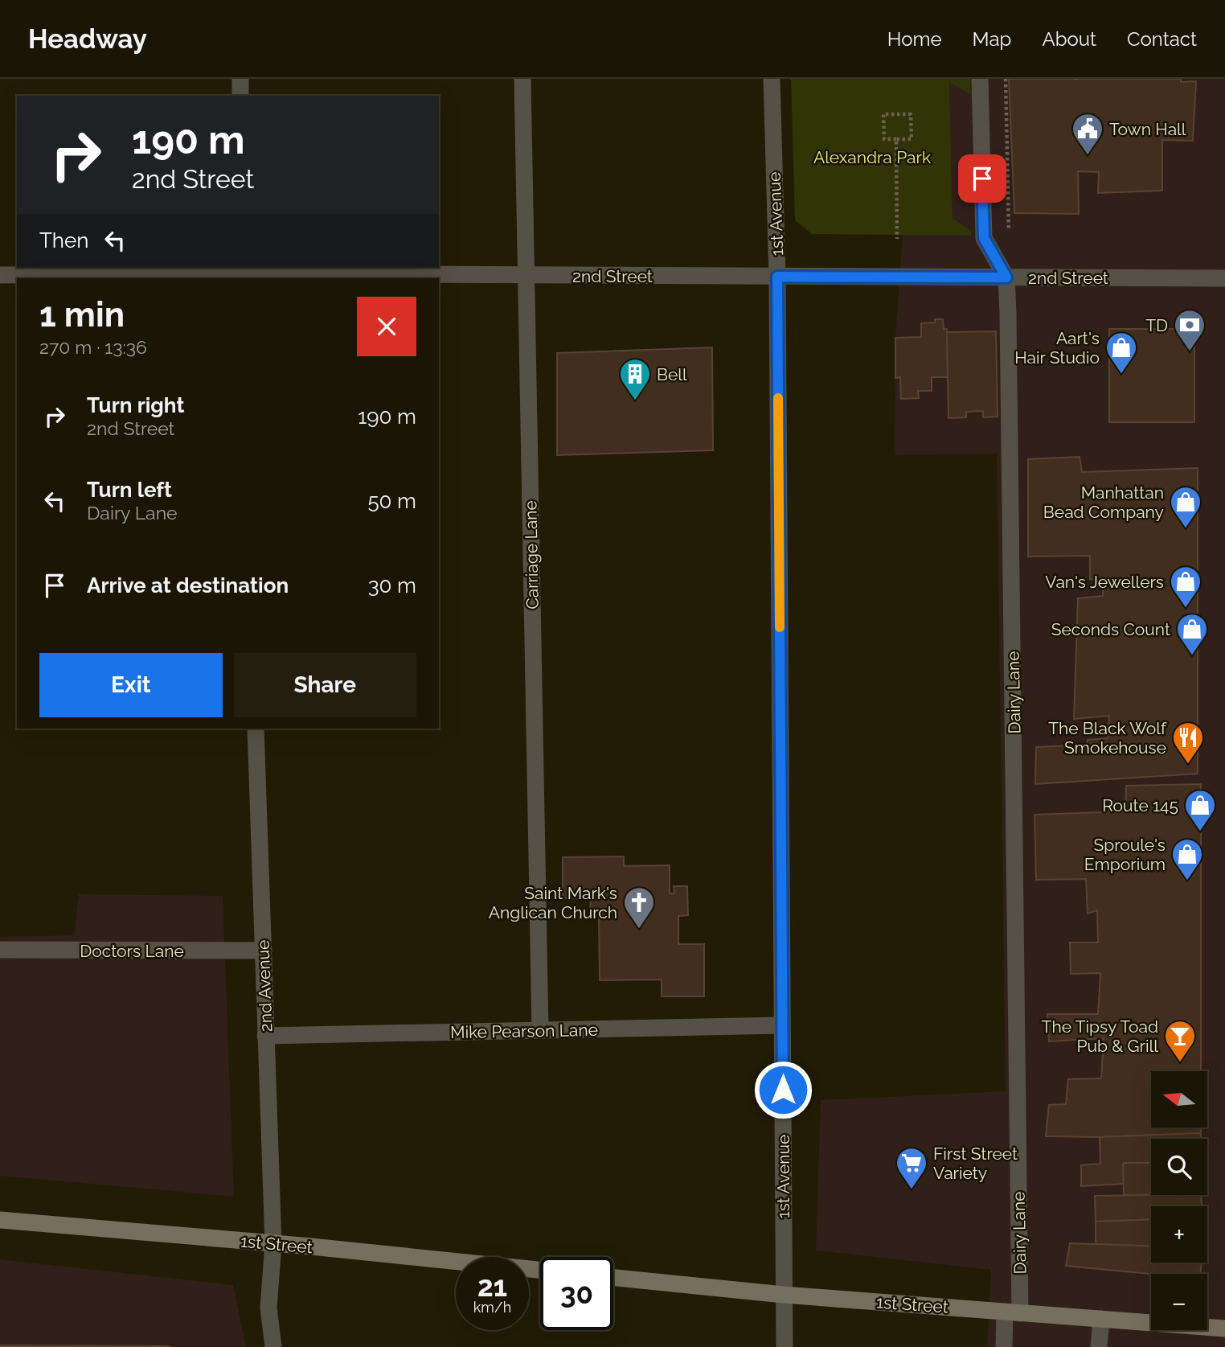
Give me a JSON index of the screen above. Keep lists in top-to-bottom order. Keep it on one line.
{"streets":{"main road":["1st Street"],"street":["1st Avenue","2nd Street","Carriage Lane","Dairy Lane","Doctors Lane","2nd Avenue","Mike Pearson Lane"]},"crossings":[["1st Avenue","2nd Street"],["1st Avenue","Mike Pearson Lane"],["1st Avenue","1st Street"],["2nd Street","Carriage Lane"],["2nd Street","Dairy Lane"],["Carriage Lane","Mike Pearson Lane"],["Dairy Lane","1st Street"],["Doctors Lane","2nd Avenue"],["2nd Avenue","Mike Pearson Lane"],["2nd Avenue","1st Street"]],"parks":["Alexandra Park"],"places":{"public building":["Town Hall"],"bank":["TD"],"shop":["Aart's Hair Studio","Manhattan Bead Company","Van's Jewellers","Seconds Count","Route 145","Sproule's Emporium"],"building":["Bell"],"restaurant":["The Black Wolf Smokehouse"],"church":["Saint Mark's Anglican Church"],"bar":["The Tipsy Toad Pub & Grill"],"supermarket":["First Street Variety"]},"north":"left","page":{"header":"Headway","nav":["Home","Map","About","Contact"],"turn":["190 m","2nd Street"],"then":"Then","heading":["1 min","270 m · 13:36"],"list":[{"name":"Turn right","note":"2nd Street","value":"190 m"},{"name":"Turn left","note":"Dairy Lane","value":"50 m"},{"name":"Arrive at destination","value":"30 m"}],"buttons":["Exit","Share"],"map_buttons":["+","−"],"speed":"21 km/h","limit":"30"}}
